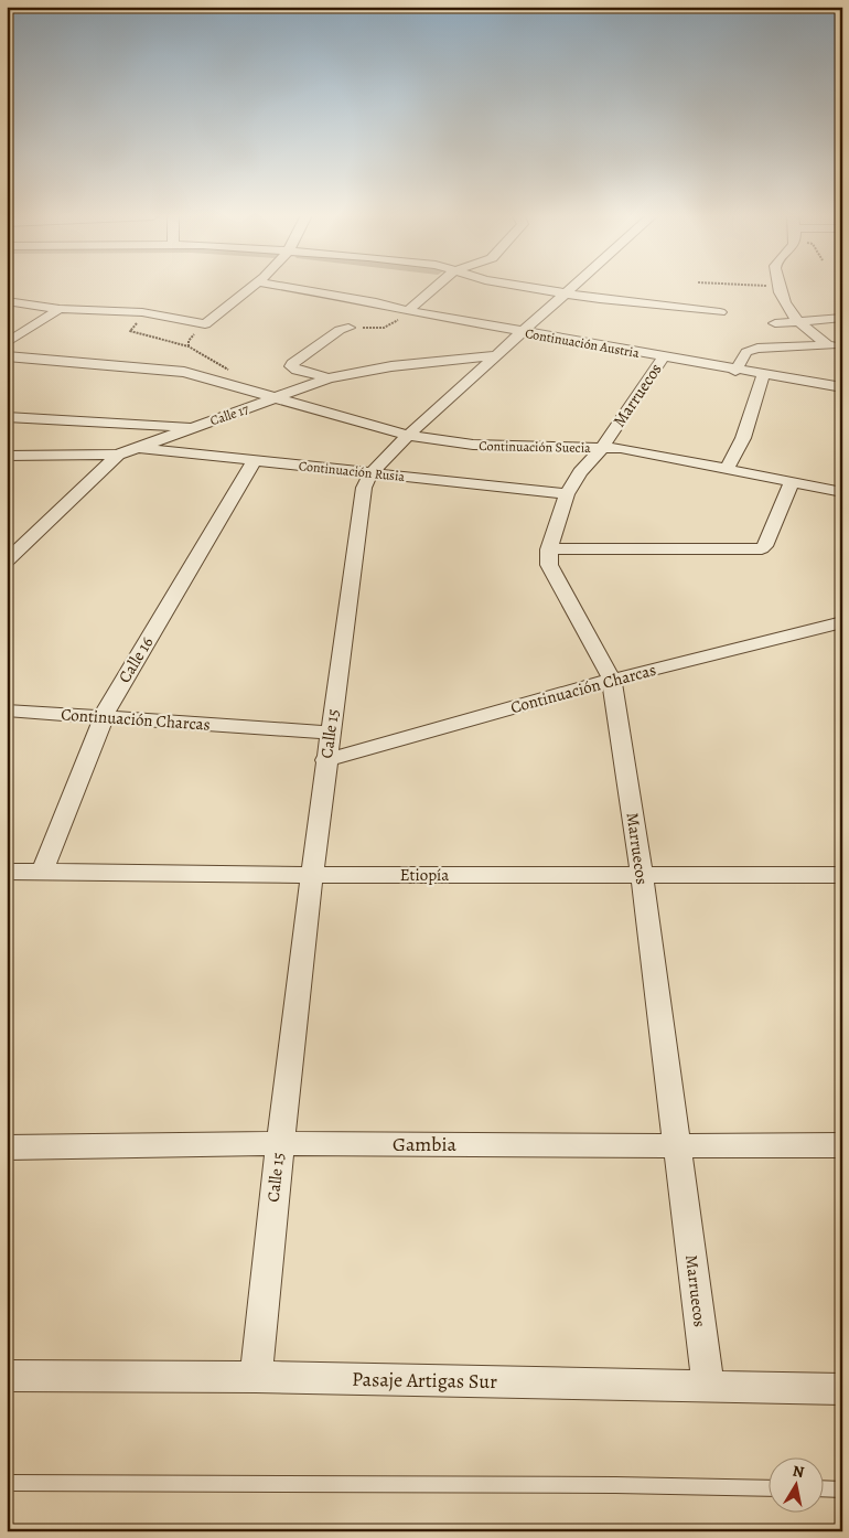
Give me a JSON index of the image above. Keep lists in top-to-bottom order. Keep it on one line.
{"streets":{"street":["Continuación Austria","Marruecos","Calle 17","Continuación Suecia","Continuación Rusia","Calle 16","Continuación Charcas","Calle 15","Etiopía","Gambia","Pasaje Artigas Sur"]},"crossings":[["Continuación Austria","Marruecos"],["Continuación Austria","Calle 15"],["Marruecos","Continuación Suecia"],["Marruecos","Continuación Rusia"],["Marruecos","Continuación Charcas"],["Marruecos","Etiopía"],["Marruecos","Gambia"],["Marruecos","Pasaje Artigas Sur"],["Calle 17","Continuación Suecia"],["Calle 17","Continuación Rusia"],["Calle 17","Calle 15"],["Continuación Suecia","Calle 15"],["Continuación Rusia","Calle 16"],["Continuación Rusia","Calle 15"],["Calle 16","Continuación Charcas"],["Calle 16","Etiopía"],["Continuación Charcas","Calle 15"],["Calle 15","Etiopía"],["Calle 15","Gambia"],["Calle 15","Pasaje Artigas Sur"]],"north":"top"}
